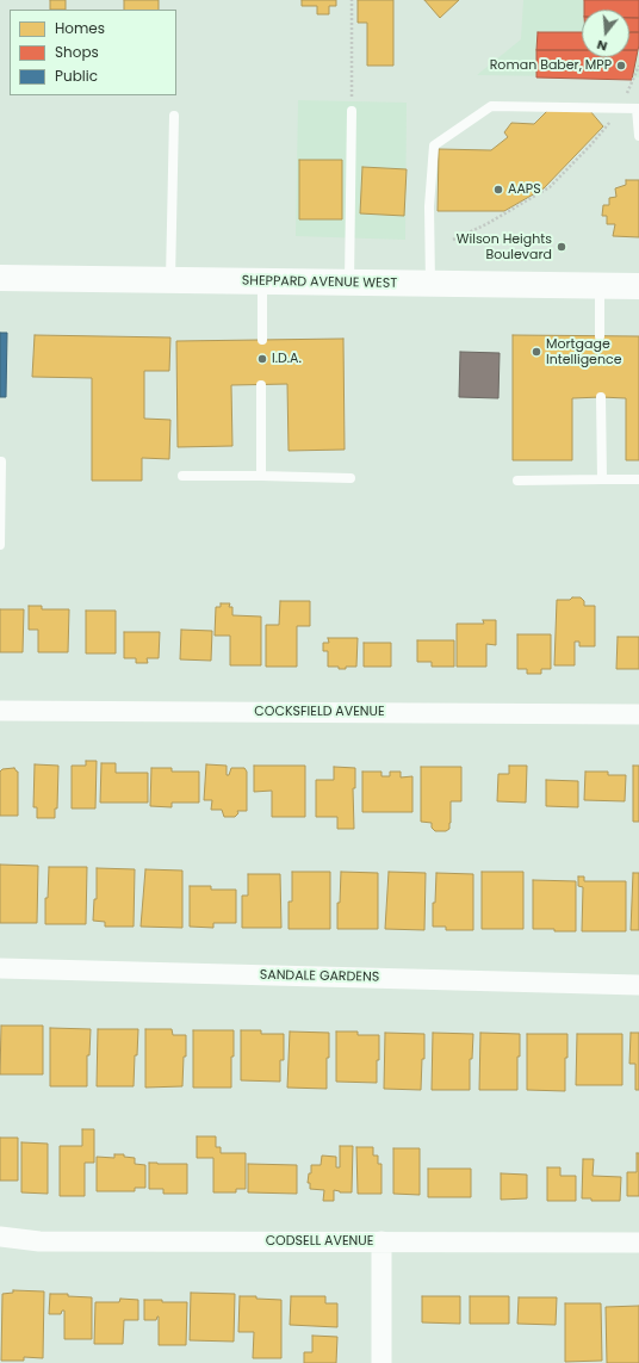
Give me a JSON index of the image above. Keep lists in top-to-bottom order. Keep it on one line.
{"streets":{"main road":["SHEPPARD AVENUE WEST"],"street":["COCKSFIELD AVENUE","SANDALE GARDENS","CODSELL AVENUE"]},"places":["Roman Baber, MPP","AAPS","Wilson Heights Boulevard","Mortgage Intelligence","I.D.A."],"legend":["Homes","Shops","Public"],"north":"bottom"}
